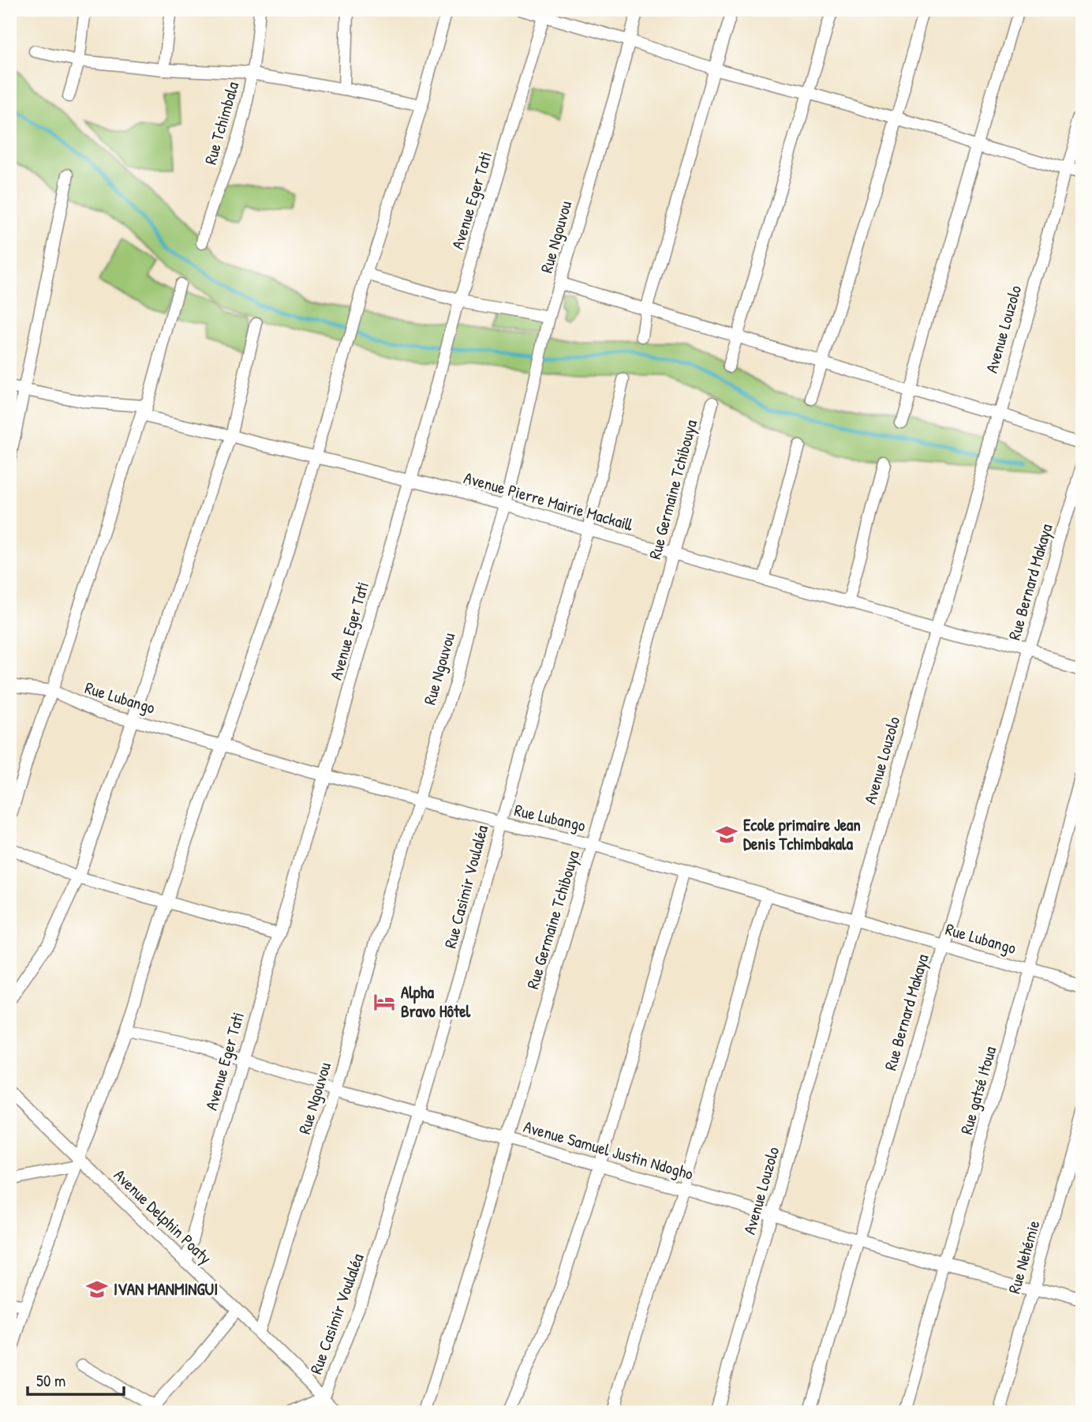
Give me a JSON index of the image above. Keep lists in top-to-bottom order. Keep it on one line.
{"streets":{"street":["Rue Tchimbala","Avenue Eger Tati","Rue Ngouvou","Avenue Louzolo","Rue Germaine Tchibouya","Avenue Pierre Mairie Mackaill","Rue Bernard Makaya","Rue Lubango","Rue Casimir Voulaléa","Rue gatsé Itoua","Avenue Samuel Justin Ndogho","Avenue Delphin Poaty","Rue Nehémie"]},"crossings":[["Avenue Eger Tati","Avenue Pierre Mairie Mackaill"],["Avenue Eger Tati","Rue Lubango"],["Avenue Eger Tati","Avenue Samuel Justin Ndogho"],["Avenue Eger Tati","Avenue Delphin Poaty"],["Rue Ngouvou","Avenue Pierre Mairie Mackaill"],["Rue Ngouvou","Rue Lubango"],["Rue Ngouvou","Avenue Samuel Justin Ndogho"],["Rue Ngouvou","Avenue Delphin Poaty"],["Avenue Louzolo","Avenue Pierre Mairie Mackaill"],["Avenue Louzolo","Rue Lubango"],["Avenue Louzolo","Avenue Samuel Justin Ndogho"],["Rue Germaine Tchibouya","Avenue Pierre Mairie Mackaill"],["Rue Germaine Tchibouya","Rue Lubango"],["Rue Germaine Tchibouya","Avenue Samuel Justin Ndogho"],["Avenue Pierre Mairie Mackaill","Rue Bernard Makaya"],["Avenue Pierre Mairie Mackaill","Rue Casimir Voulaléa"],["Rue Bernard Makaya","Rue Lubango"],["Rue Bernard Makaya","Avenue Samuel Justin Ndogho"],["Rue Lubango","Rue Casimir Voulaléa"],["Rue Lubango","Rue gatsé Itoua"],["Rue Casimir Voulaléa","Avenue Samuel Justin Ndogho"],["Rue Casimir Voulaléa","Avenue Delphin Poaty"],["Rue gatsé Itoua","Avenue Samuel Justin Ndogho"],["Avenue Samuel Justin Ndogho","Rue Nehémie"]],"places":{"school or university":["Ecole primaire Jean Denis Tchimbakala","IVAN MANMINGUI"],"hotel":["Alpha Bravo Hôtel"]},"scale_bar":"50 m"}
